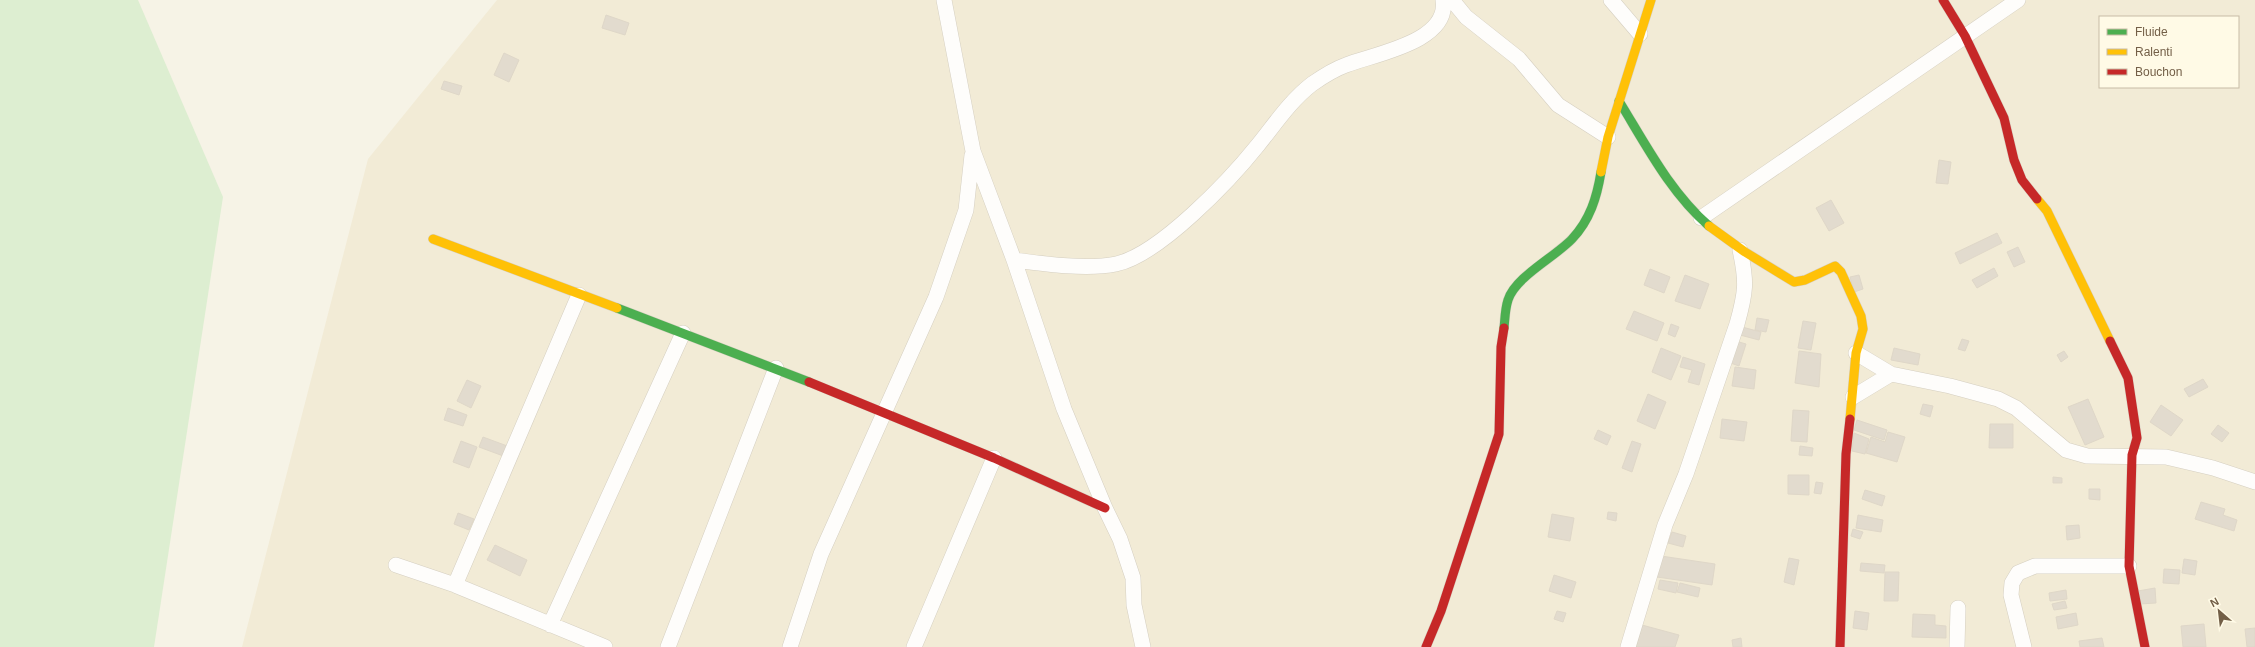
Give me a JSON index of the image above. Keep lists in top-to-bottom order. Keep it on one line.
{"legend":["Fluide","Ralenti","Bouchon"],"north":"top left"}
